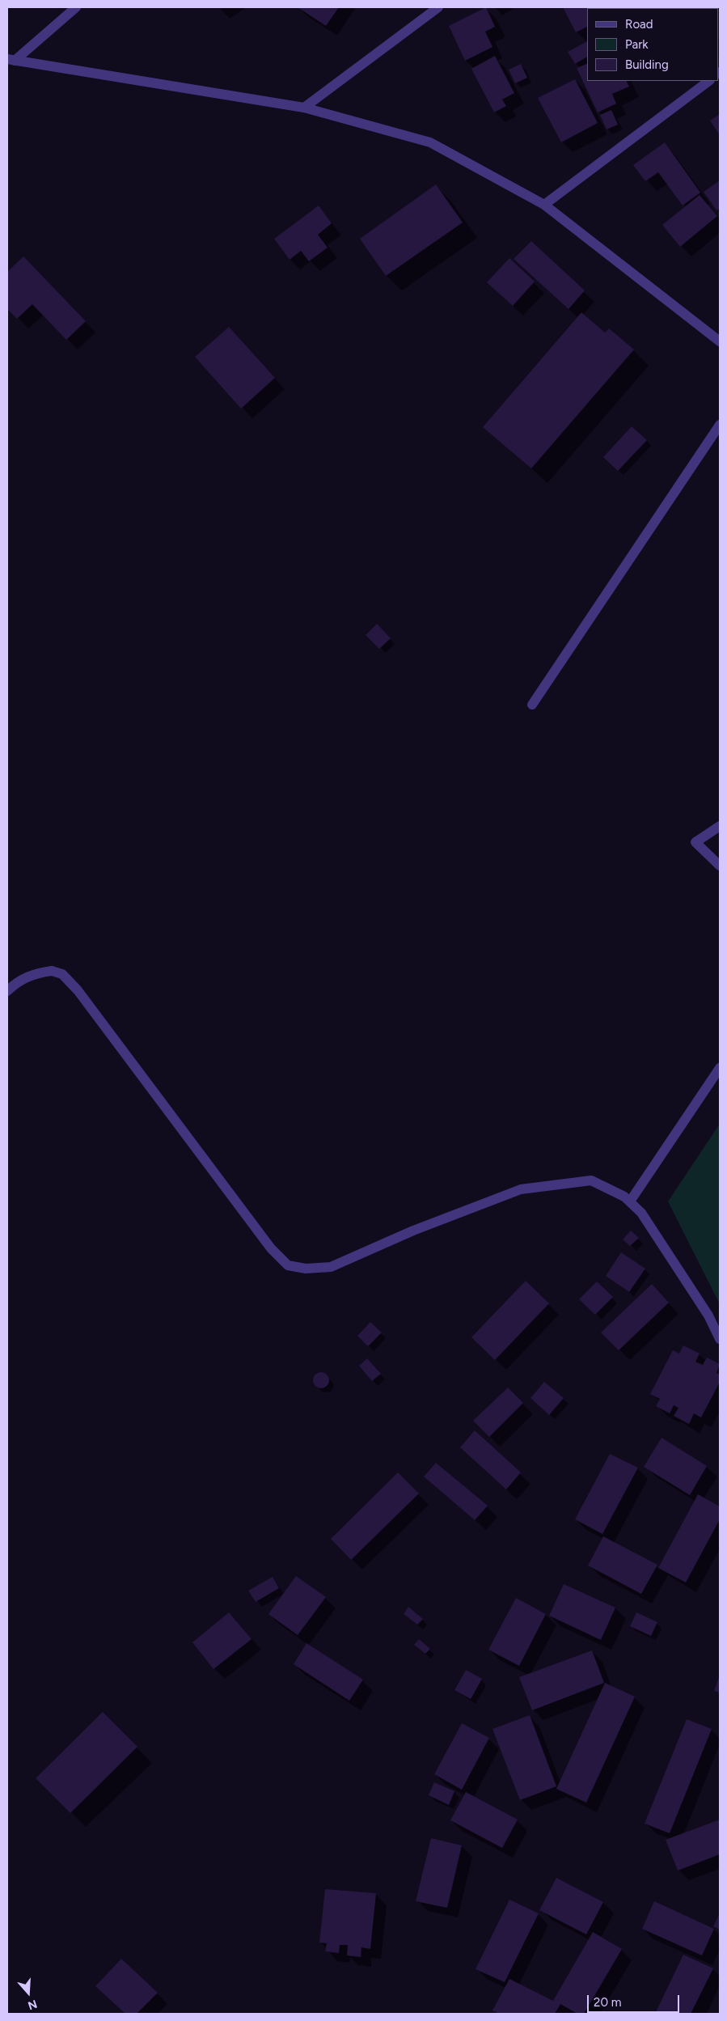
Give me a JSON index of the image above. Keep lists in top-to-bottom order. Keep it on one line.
{"legend":["Road","Park","Building"],"scale_bar":"20 m","north":"bottom"}
